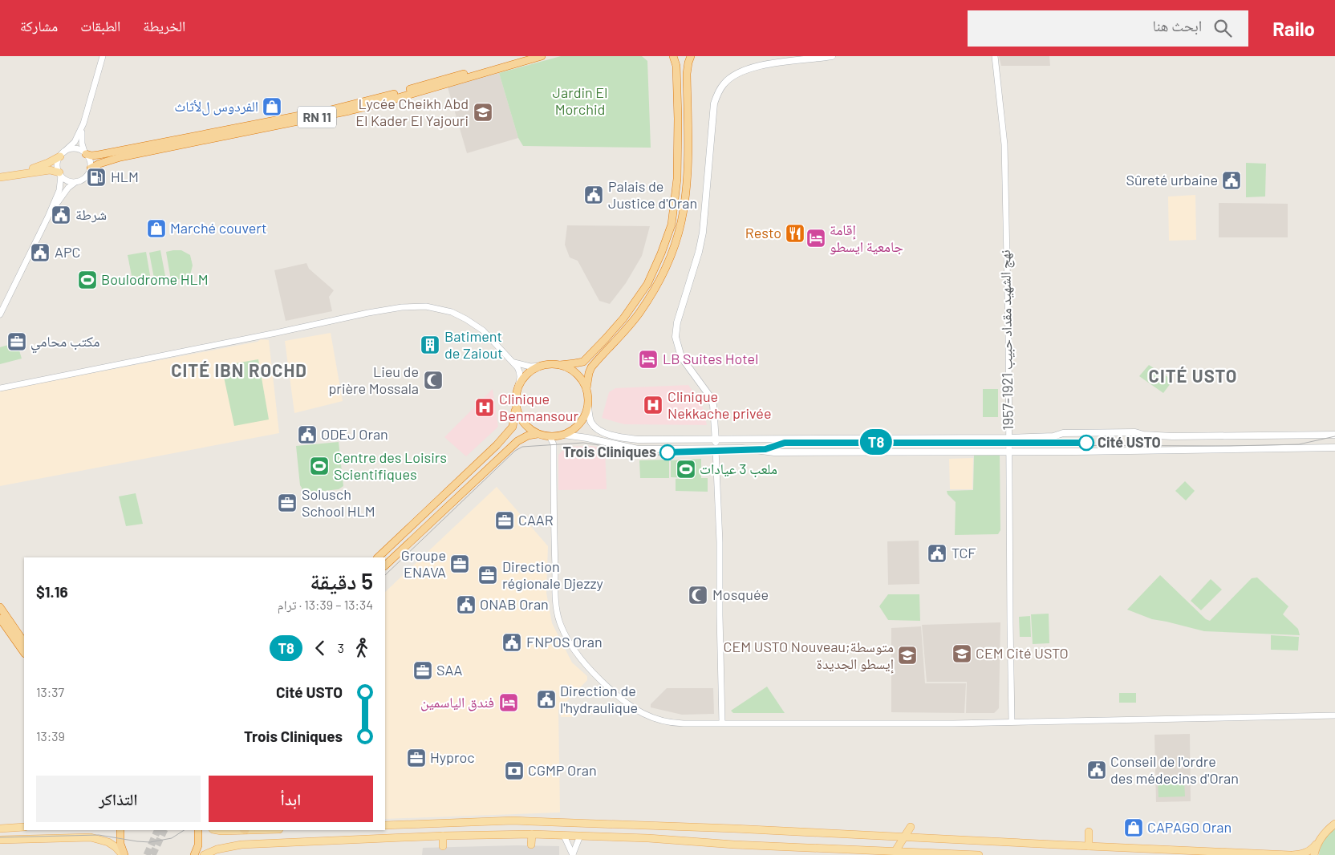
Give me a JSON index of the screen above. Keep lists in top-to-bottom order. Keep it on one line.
{"streets":{"highway":["RN 11"],"street":["نهج الشهيد مقداد حبيب 1921-1957"]},"districts":["CITÉ IBN ROCHD","CITÉ USTO"],"parks":["Jardin El Morchid"],"places":{"shop":["الفردوس لﻷثاث","Marché couvert","CAPAGO Oran"],"school or university":["Lycée Cheikh Abd El Kader El Yajouri","CEM Cité USTO","CEM USTO Nouveau;متوسطة إيسطو الجديدة"],"fuel station":["HLM"],"public building":["Sûreté urbaine","Palais de Justice d'Oran","شرطة","APC","ODEJ Oran","TCF","ONAB Oran","FNPOS Oran","Direction de l'hydraulique","Conseil de l'ordre des médecins d'Oran"],"restaurant":["Resto"],"hotel":["إقامة جامعية ايسطو","LB Suites Hotel","فندق الياسمين"],"sports":["Boulodrome HLM","Centre des Loisirs Scientifiques","ملعب 3 عيادات"],"office":["مكتب محامي","Solusch School HLM","CAAR","Groupe ENAVA","Direction régionale Djezzy","SAA","Hyproc"],"building":["Batiment de Zaiout"],"mosque":["Lieu de prière Mossala","Mosquée"],"hospital":["Clinique Nekkache privée","Clinique Benmansour"],"other":["Cité USTO","Trois Cliniques"],"bank":["CGMP Oran"]},"lines":["tram line T8"],"page":{"header":"Railo","search":"ابحث هنا","nav":["الخريطة","الطبقات","مشاركة"],"on_map":"T8","heading":["5 دقيقة","13:34 – 13:39 · ترام","$1.16"],"legs":["3","T8"],"list":[{"name":"Cité USTO","value":"13:37"},{"name":"Trois Cliniques","value":"13:39"}],"buttons":["ابدأ","التذاكر"]}}
